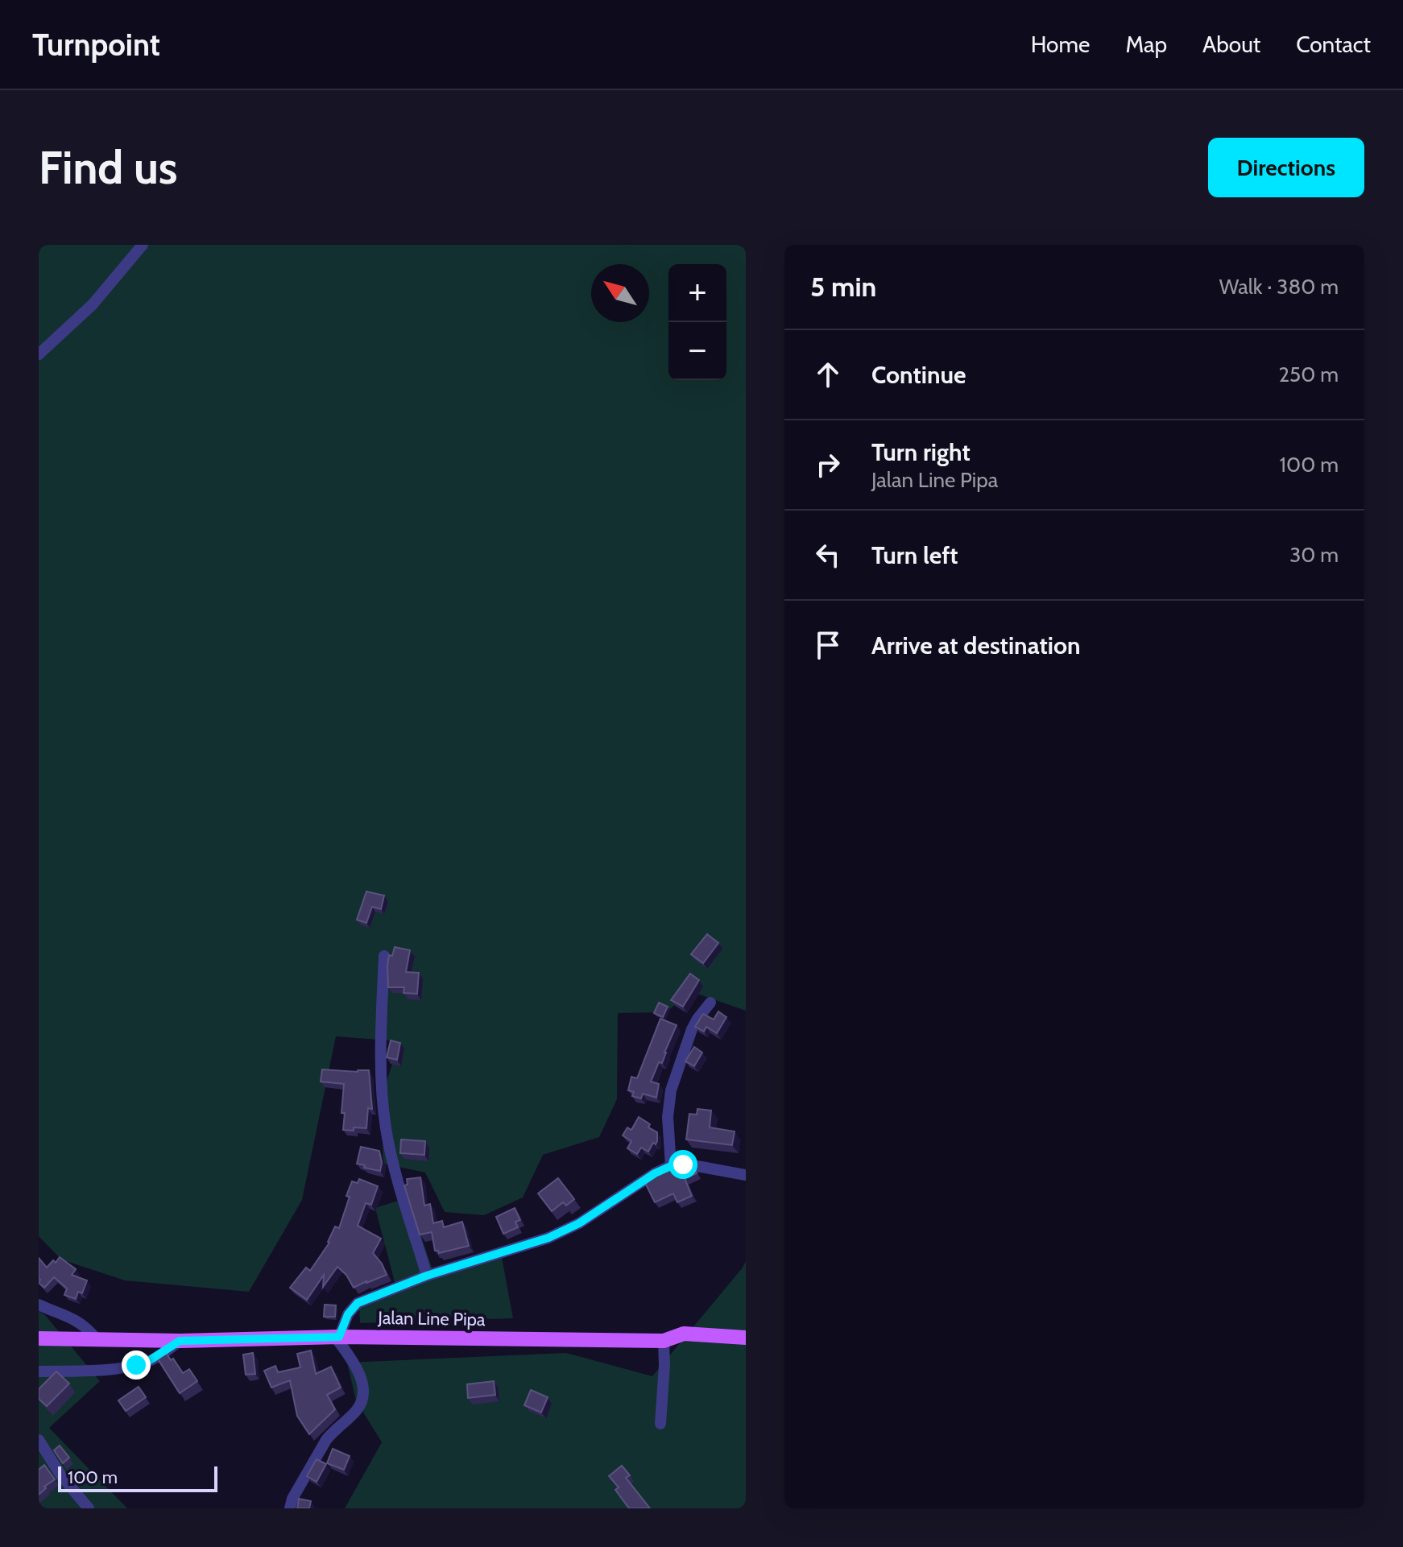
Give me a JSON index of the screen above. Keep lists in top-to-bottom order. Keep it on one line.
{"streets":{"main road":["Jalan Line Pipa"]},"scale_bar":"100 m","north":"top left","page":{"header":"Turnpoint","nav":["Home","Map","About","Contact"],"buttons":"Directions","title":"Find us","heading":["5 min","Walk · 380 m"],"map_buttons":["+","−"],"list":[["Continue","250 m"],["Turn right","Jalan Line Pipa","100 m"],["Turn left","30 m"],"Arrive at destination"],"scale":"100 m"}}
